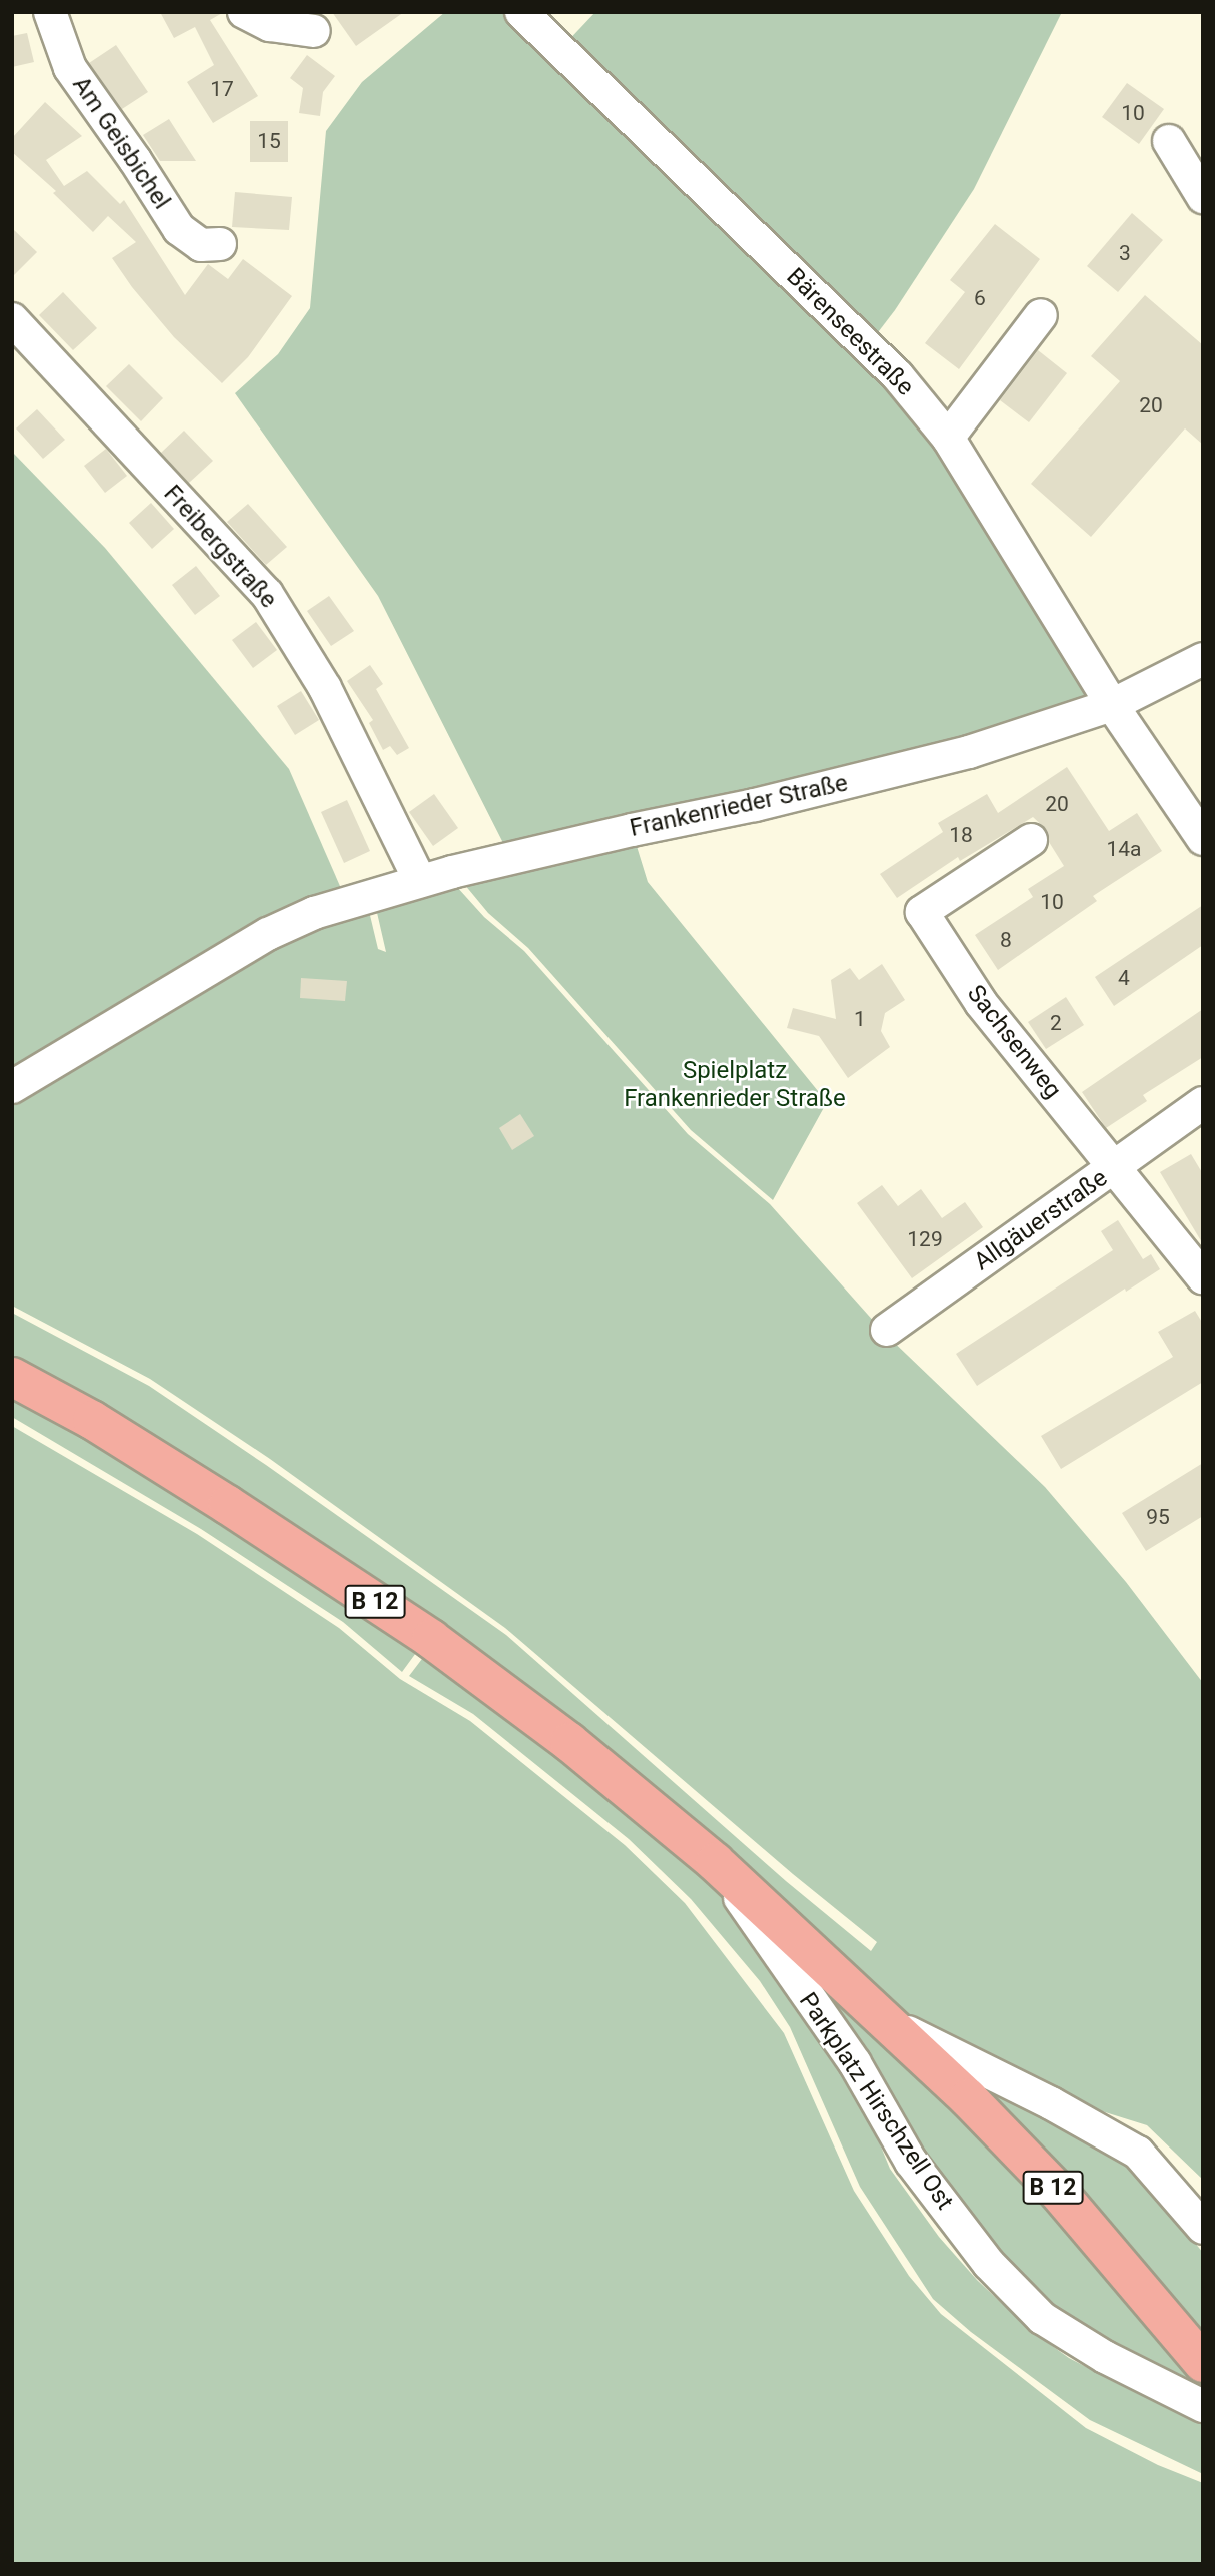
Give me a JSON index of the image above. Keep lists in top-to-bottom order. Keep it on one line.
{"streets":{"main road":["B 12"],"street":["Am Geisbichel","Bärenseestraße","Freibergstraße","Frankenrieder Straße","Sachsenweg","Allgäuerstraße","Parkplatz Hirschzell Ost"]},"crossings":[["Bärenseestraße","Frankenrieder Straße"],["Freibergstraße","Frankenrieder Straße"],["Sachsenweg","Allgäuerstraße"],["B 12","Parkplatz Hirschzell Ost"]],"parks":["Spielplatz Frankenrieder Straße"],"house_numbers":["17","10","15","3","6","20","20","18","14a","10","8","4","1","2","129","95"]}
